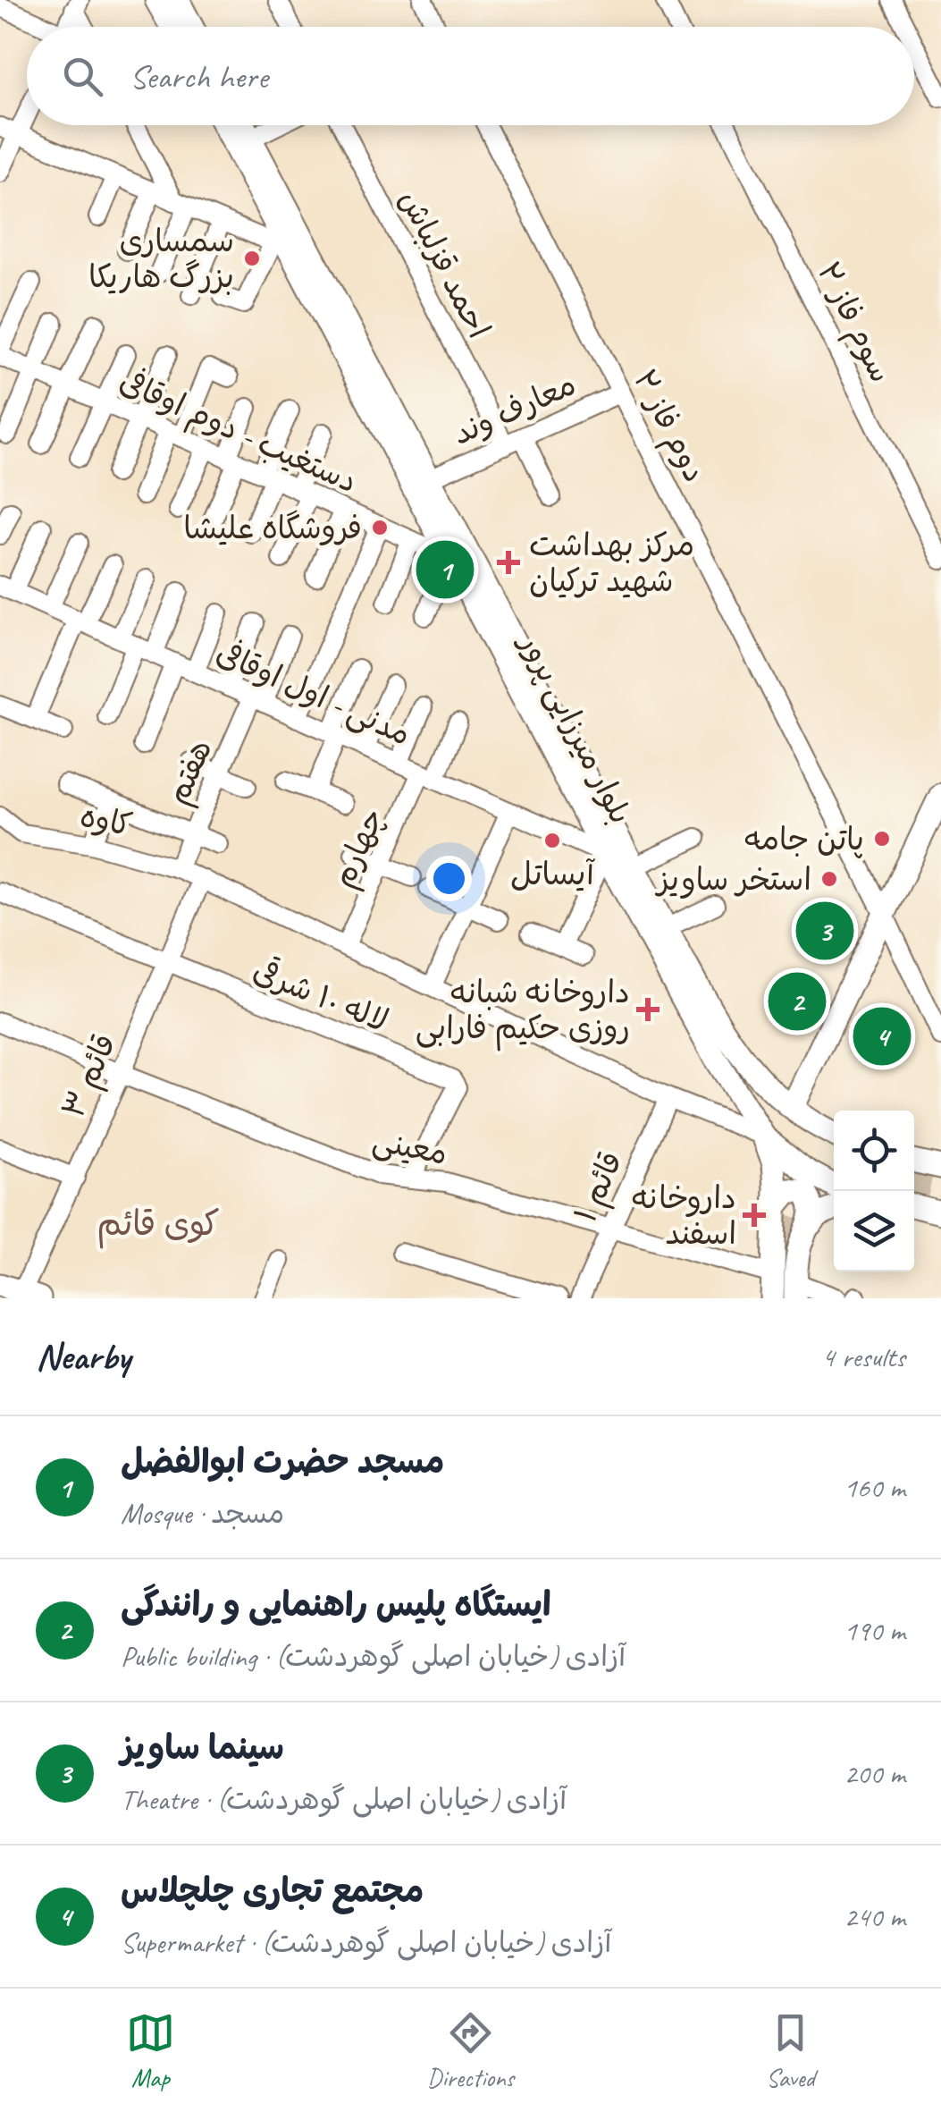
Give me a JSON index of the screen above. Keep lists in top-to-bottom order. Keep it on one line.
{"streets":{"main road":["بلوار میرزایی پرور"],"street":["احمد قزلباش","سوم فاز ۲","معارف وند","دوم فاز ۲","دستغیب - دوم اوقافی","مدنی - اول اوقافی","هفتم","کاوه","چهارم","لاله ۱۰ شرقی","قائم ۳","معینی","قائم ۱"]},"crossings":[["احمد قزلباش","معارف وند"],["معارف وند","دوم فاز ۲"],["معارف وند","بلوار میرزایی پرور"],["دستغیب - دوم اوقافی","بلوار میرزایی پرور"],["مدنی - اول اوقافی","بلوار میرزایی پرور"],["مدنی - اول اوقافی","هفتم"],["مدنی - اول اوقافی","چهارم"],["بلوار میرزایی پرور","کاوه"],["هفتم","کاوه"],["کاوه","چهارم"],["کاوه","قائم ۳"],["کاوه","قائم ۱"],["لاله ۱۰ شرقی","قائم ۳"],["لاله ۱۰ شرقی","معینی"],["قائم ۳","معینی"],["معینی","قائم ۱"]],"districts":["کوی قائم"],"places":{"other":["سمساری بزرگ هاریکا","فروشگاه علیشا","پاتن جامه","آیساتل","استخر ساویز"],"health":["مرکز بهداشت شهید ترکیان","داروخانه شبانه روزی حکیم فارابی","داروخانه اسفند"]},"page":{"search":"Search here","pins":["1","3","2","4"],"heading":["Nearby","4 results"],"list":[{"mark":"1","name":"مسجد حضرت ابوالفضل","note":"Mosque · مسجد","value":"160 m"},{"mark":"2","name":"ایستگاه پلیس راهنمایی و رانندگی","note":"Public building · آزادی (خیابان اصلی گوهردشت)","value":"190 m"},{"mark":"3","name":"سینما ساویز","note":"Theatre · آزادی (خیابان اصلی گوهردشت)","value":"200 m"},{"mark":"4","name":"مجتمع تجاری چلچلاس","note":"Supermarket · آزادی (خیابان اصلی گوهردشت)","value":"240 m"}],"nav":["Map","Directions","Saved"]}}
